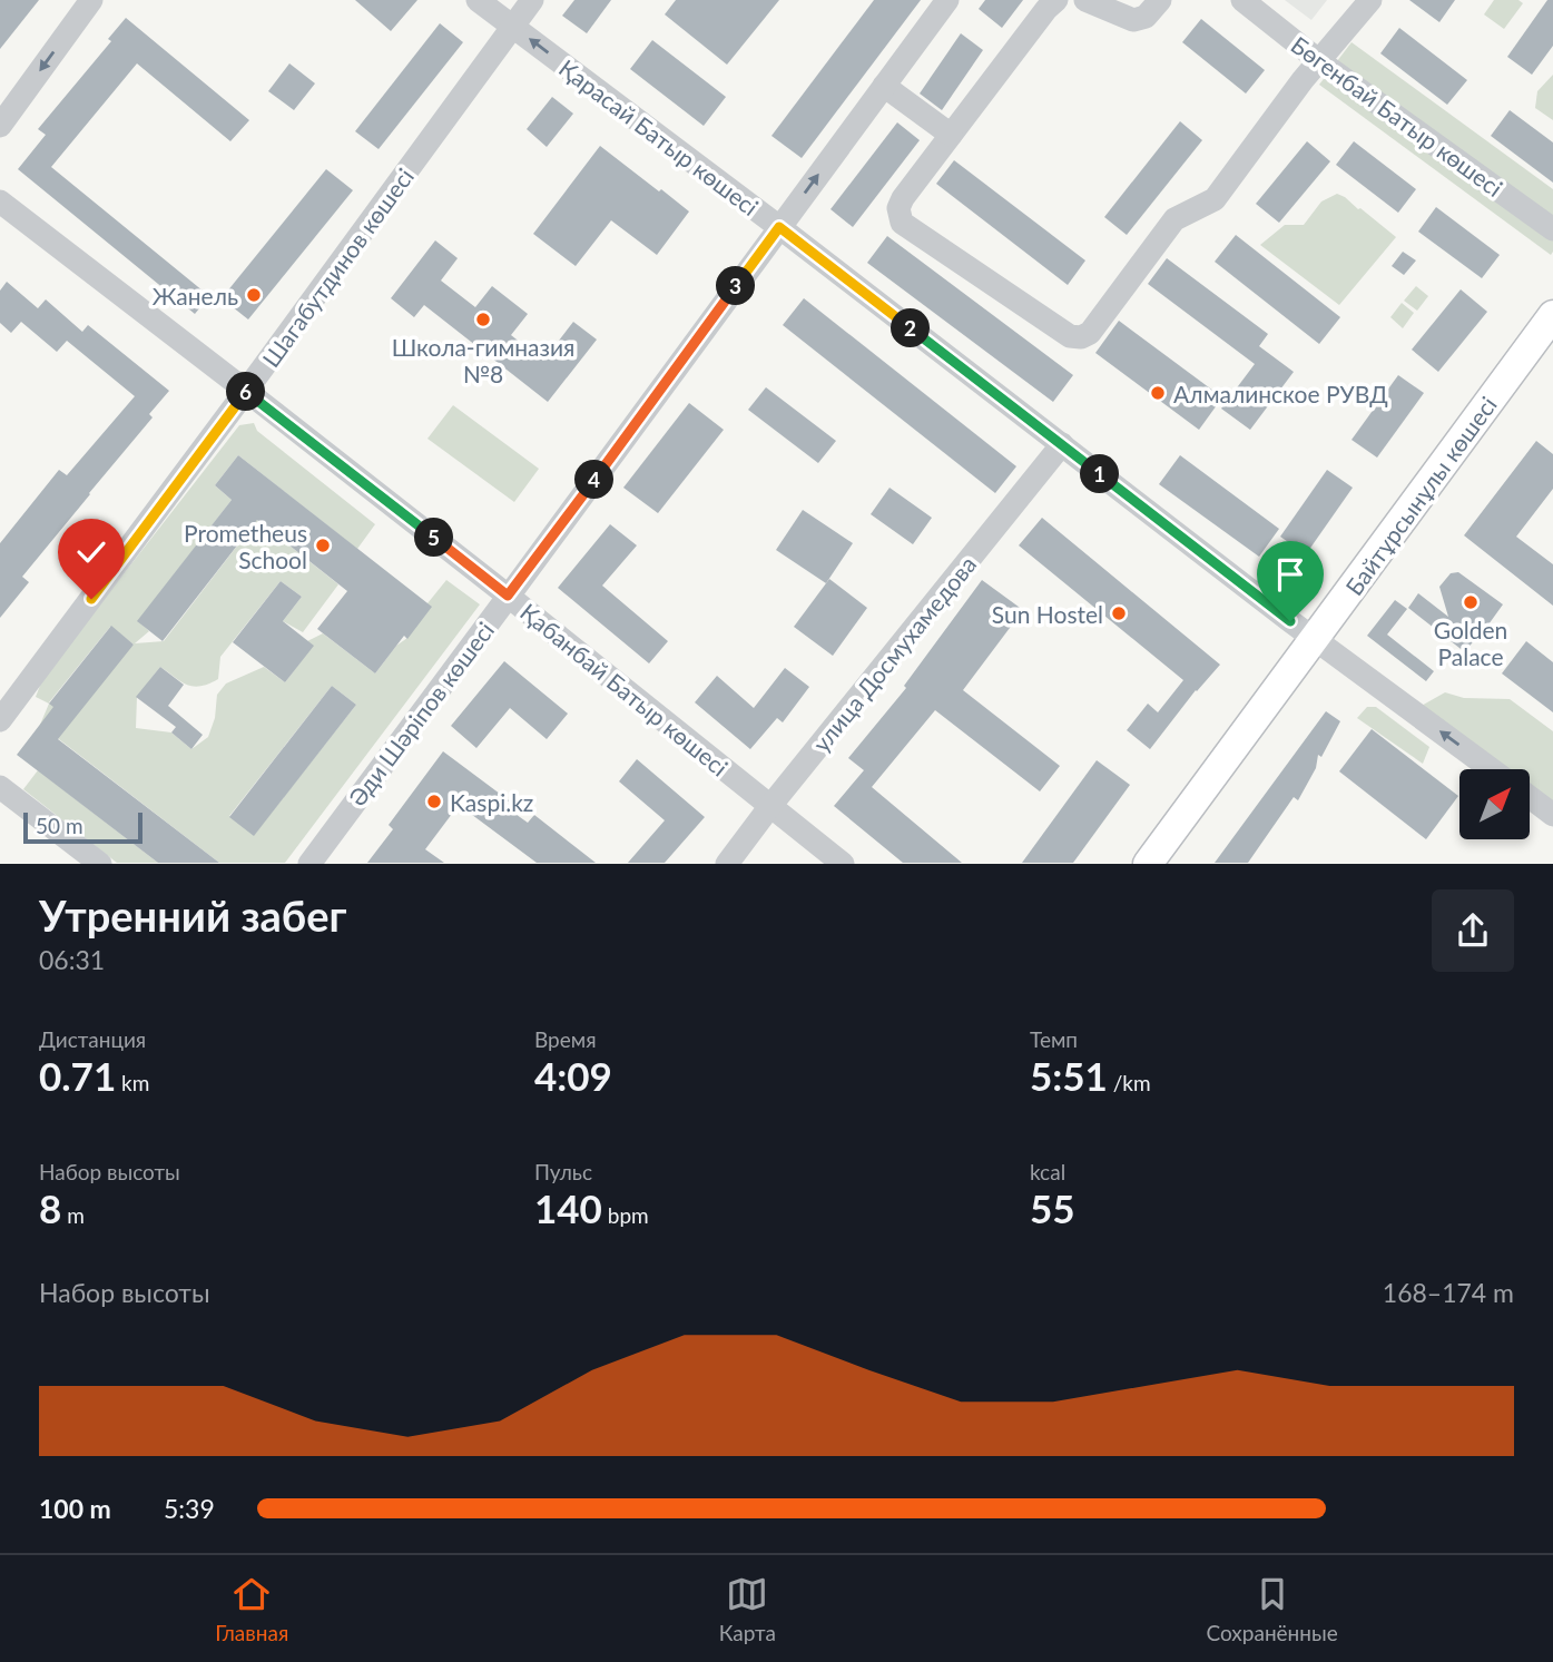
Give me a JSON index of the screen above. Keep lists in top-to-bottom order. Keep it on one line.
{"streets":{"main road":["Байтұрсынұлы көшесі"],"street":["Бөгенбай Батыр көшесі","Қарасай Батыр көшесі","Шагабутдинов көшесі","улица Досмухамедова","Қабанбай Батыр көшесі","Әди Шәріпов көшесі"]},"crossings":[["Қарасай Батыр көшесі","Шагабутдинов көшесі"],["Қарасай Батыр көшесі","Байтұрсынұлы көшесі"],["Қарасай Батыр көшесі","улица Досмухамедова"],["Қарасай Батыр көшесі","Әди Шәріпов көшесі"],["Шагабутдинов көшесі","Қабанбай Батыр көшесі"],["улица Досмухамедова","Қабанбай Батыр көшесі"],["Қабанбай Батыр көшесі","Әди Шәріпов көшесі"]],"one_way":["Қарасай Батыр көшесі"],"places":["Жанель","Школа-гимназия №8","Алмалинское РУВД","Prometheus School","Golden Palace","Sun Hostel","Kaspi.kz"],"scale_bar":"50 m","north":"top right","page":{"pins":["3","2","6","1","4","5"],"scale":"50 m","heading":["Утренний забег","06:31"],"stats":[["Дистанция","0.71 km"],["Время","4:09"],["Темп","5:51 /km"],["Набор высоты","8 m"],["Пульс","140 bpm"],["kcal","55"]],"chart":["Набор высоты","168–174 m"],"list":[{"name":"100 m","note":"5:39"}],"tabs":["Главная","Карта","Сохранённые"]}}
